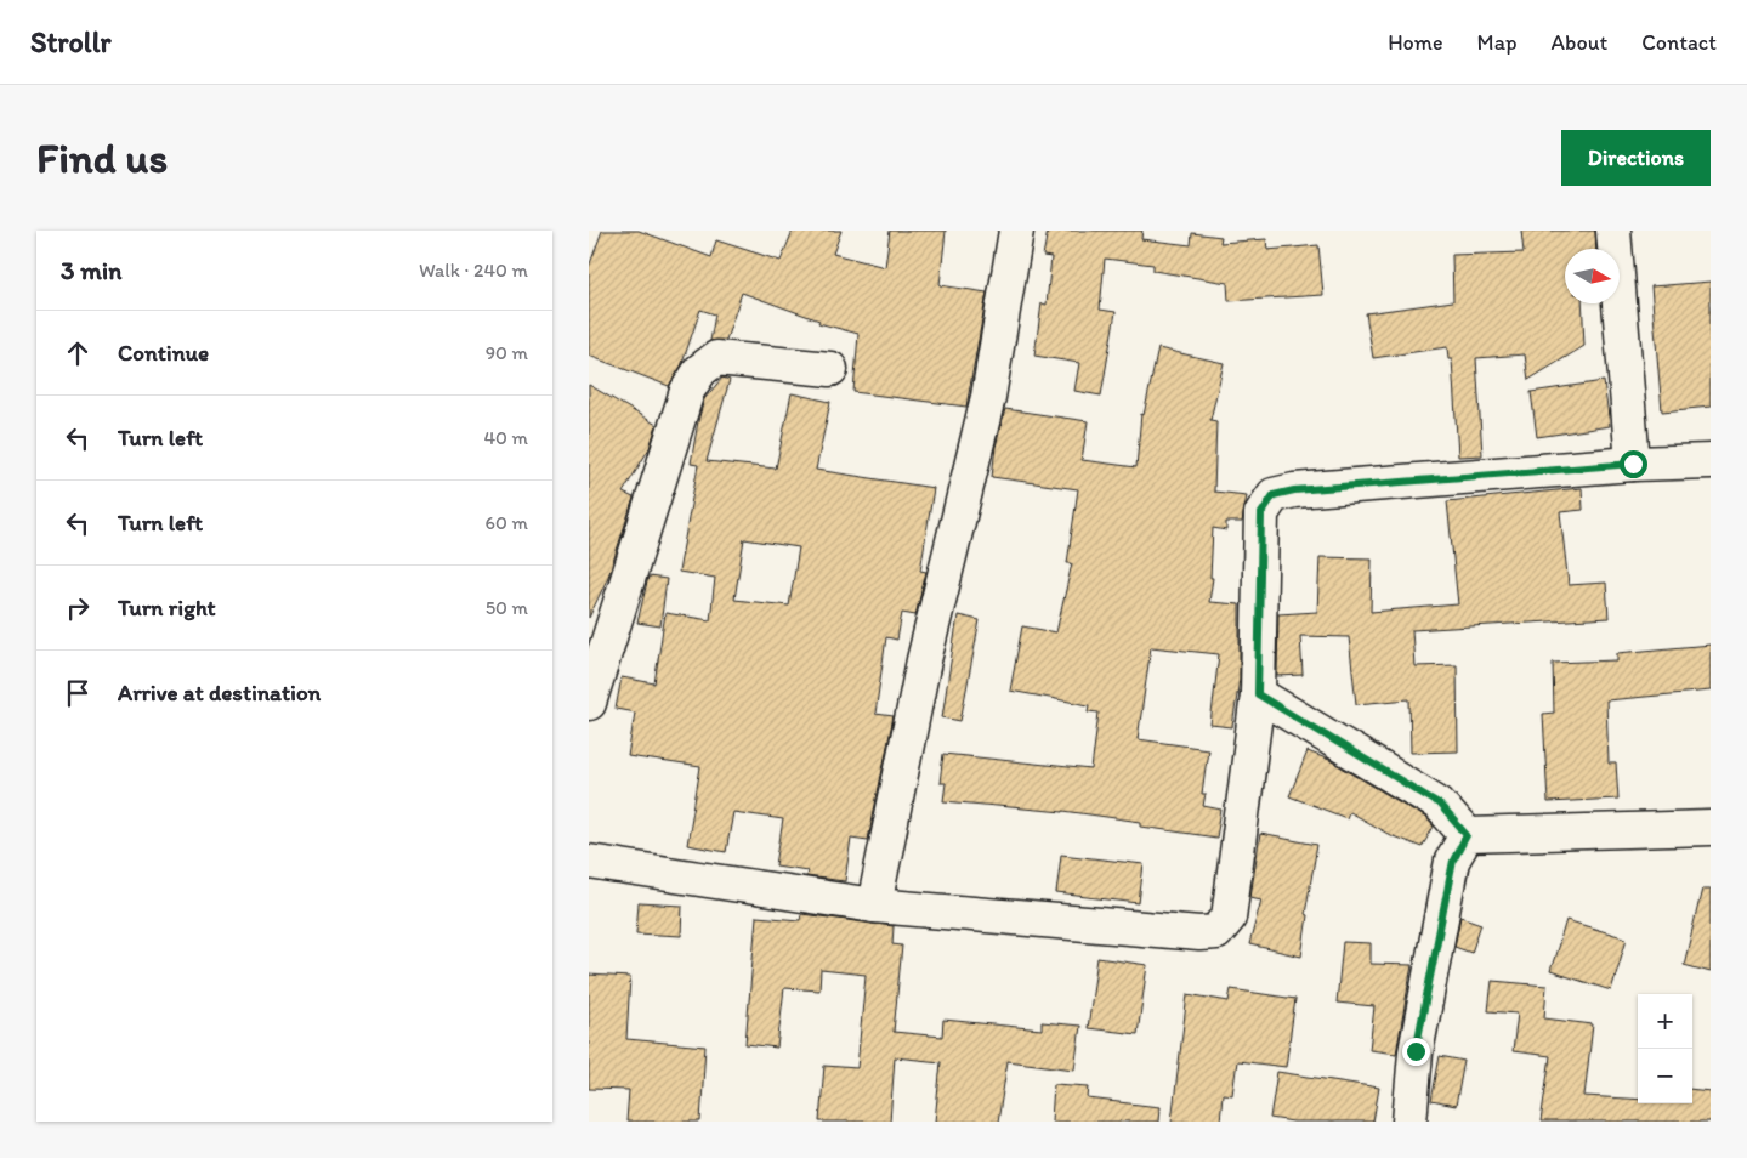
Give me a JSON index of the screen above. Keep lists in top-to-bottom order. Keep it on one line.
{"north":"right","page":{"header":"Strollr","nav":["Home","Map","About","Contact"],"buttons":"Directions","title":"Find us","heading":["3 min","Walk · 240 m"],"list":[["Continue","90 m"],["Turn left","40 m"],["Turn left","60 m"],["Turn right","50 m"],"Arrive at destination"],"map_buttons":["+","−"]}}
